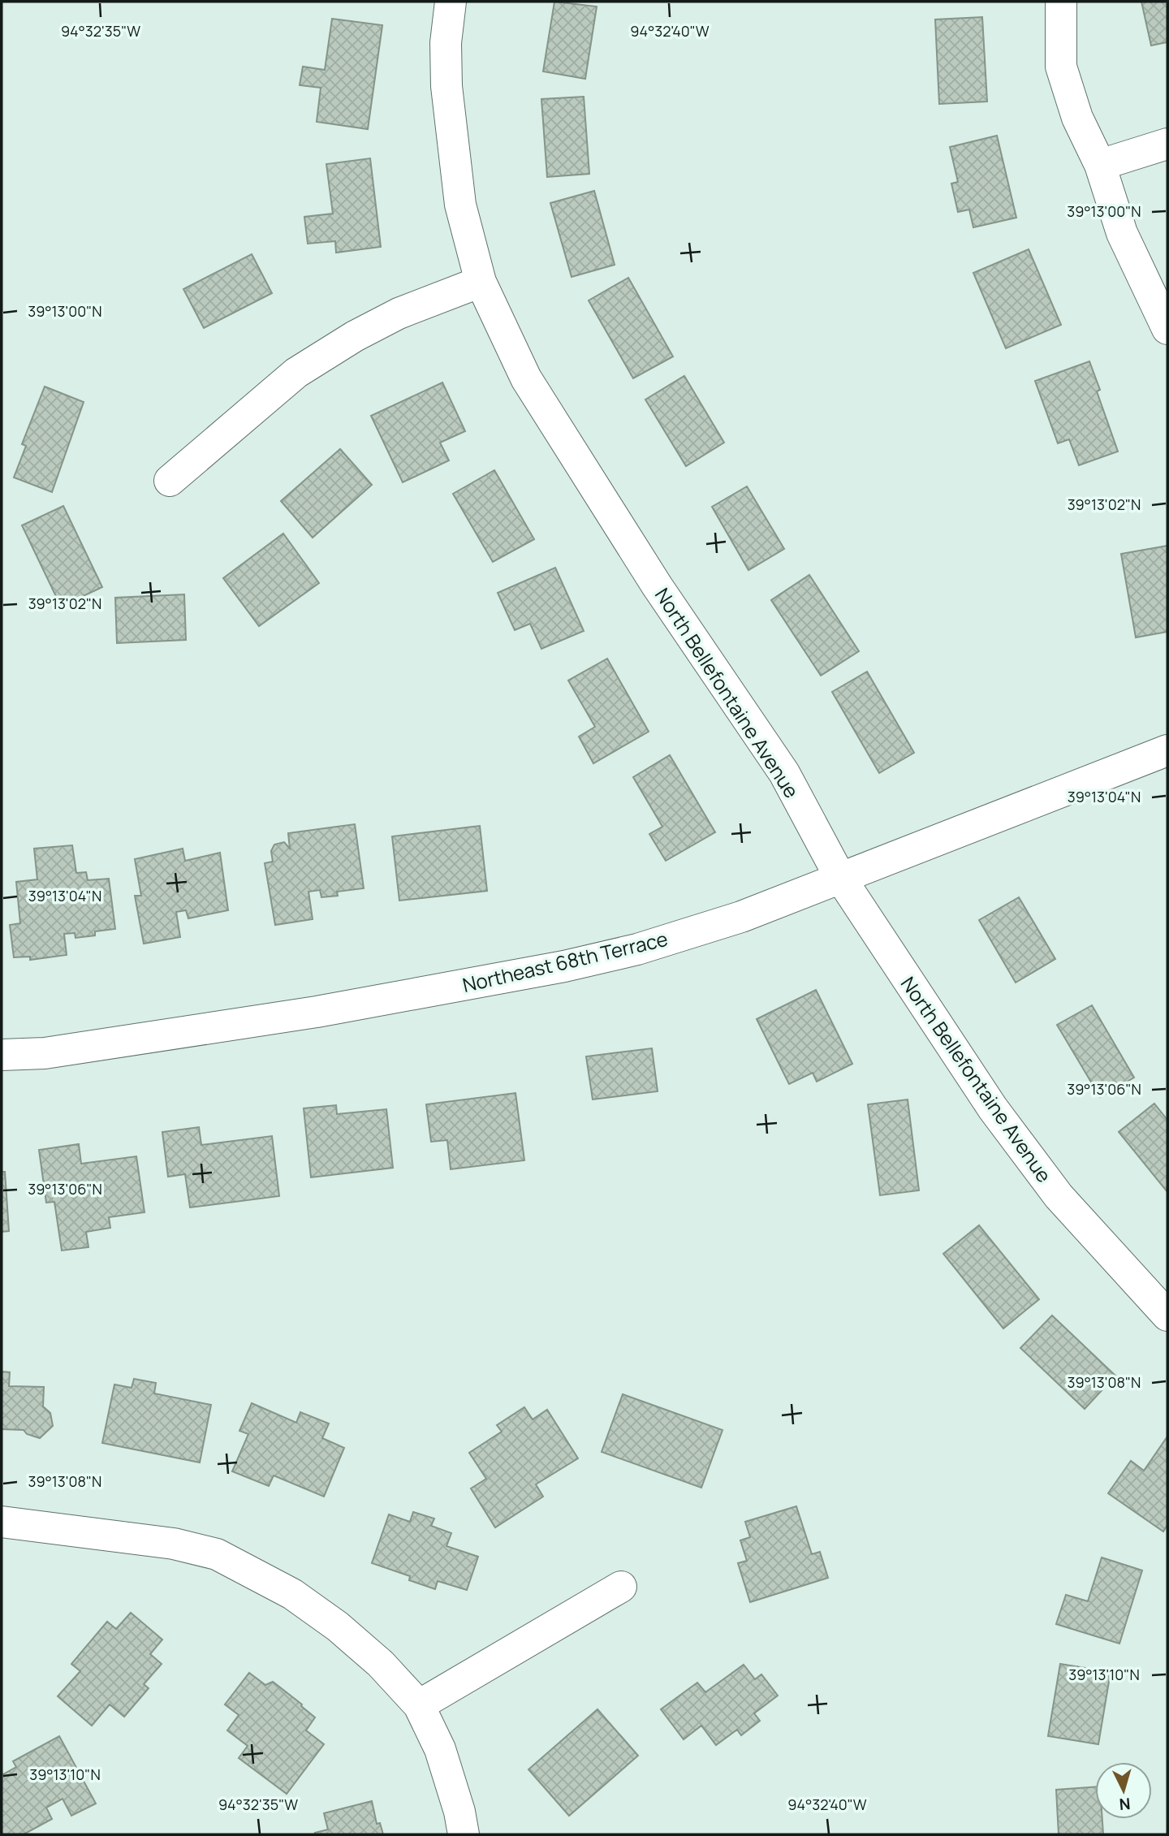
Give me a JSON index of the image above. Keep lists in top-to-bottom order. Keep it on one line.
{"streets":{"street":["North Bellefontaine Avenue","Northeast 68th Terrace"]},"crossings":[["North Bellefontaine Avenue","Northeast 68th Terrace"]],"north":"bottom","coordinates":["94°32'35\"W","94°32'40\"W","39°13'00\"N","39°13'02\"N","39°13'04\"N","39°13'06\"N","39°13'08\"N","39°13'10\"N"]}
